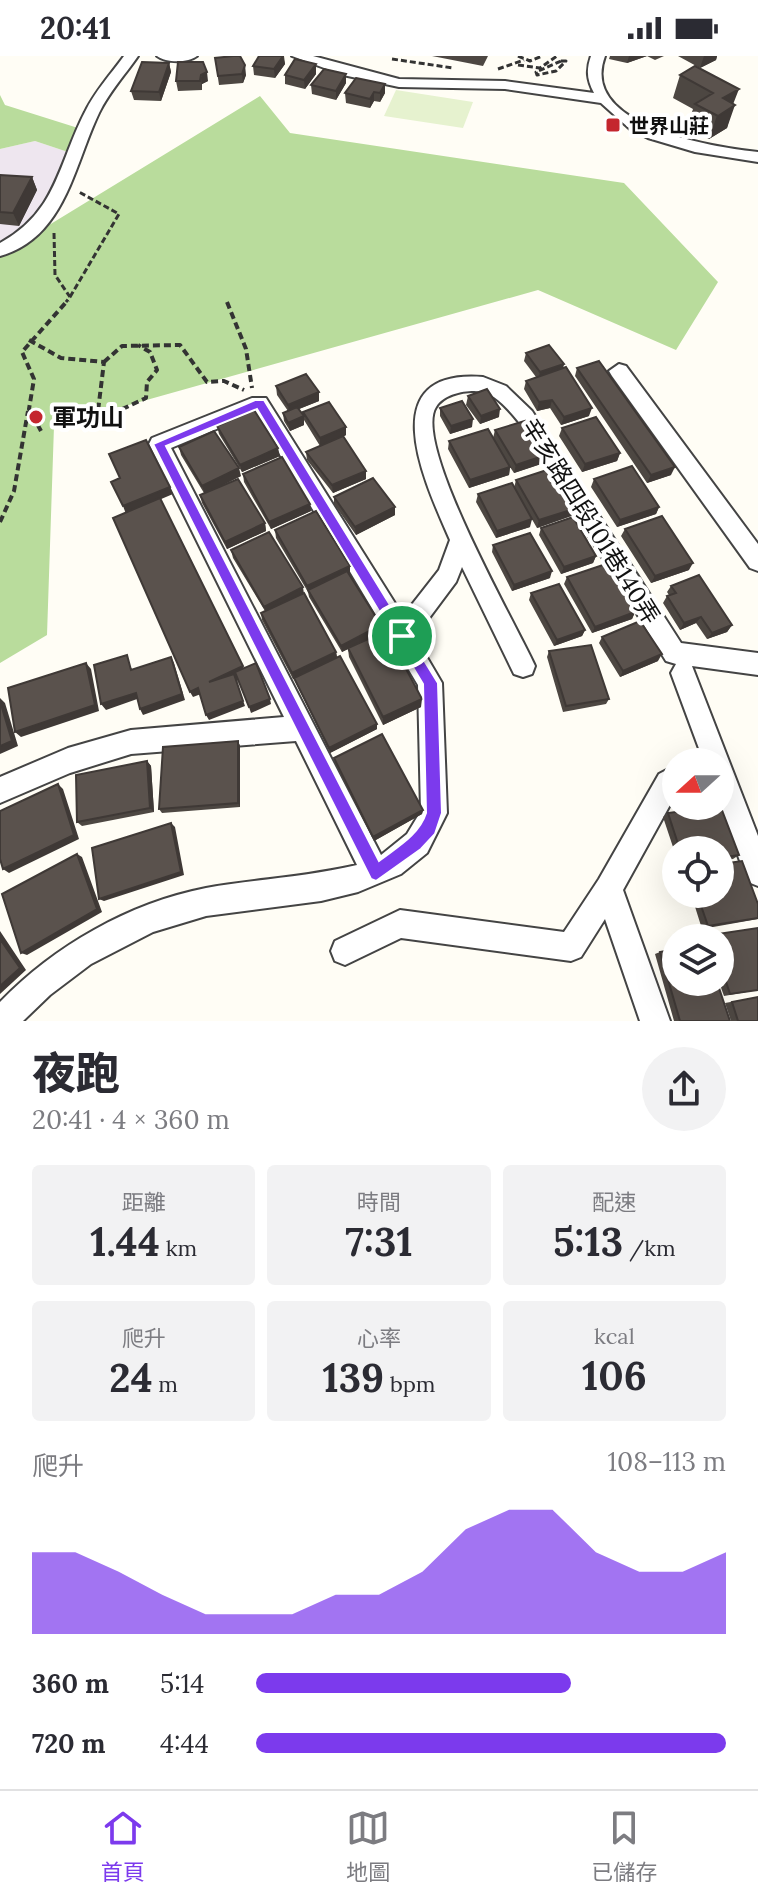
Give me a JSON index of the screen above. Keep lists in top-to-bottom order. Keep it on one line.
{"streets":{"street":["辛亥路四段101巷140弄"]},"places":{"transit":["世界山莊"],"other":["軍功山"]},"north":"left","page":{"status":"20:41","heading":["夜跑","20:41 · 4 × 360 m"],"stats":[["距離","1.44 km"],["時間","7:31"],["配速","5:13 /km"],["爬升","24 m"],["心率","139 bpm"],["kcal","106"]],"chart":["爬升","108–113 m"],"list":[{"name":"360 m","note":"5:14"},{"name":"720 m","note":"4:44"}],"tabs":["首頁","地圖","已儲存"]}}
